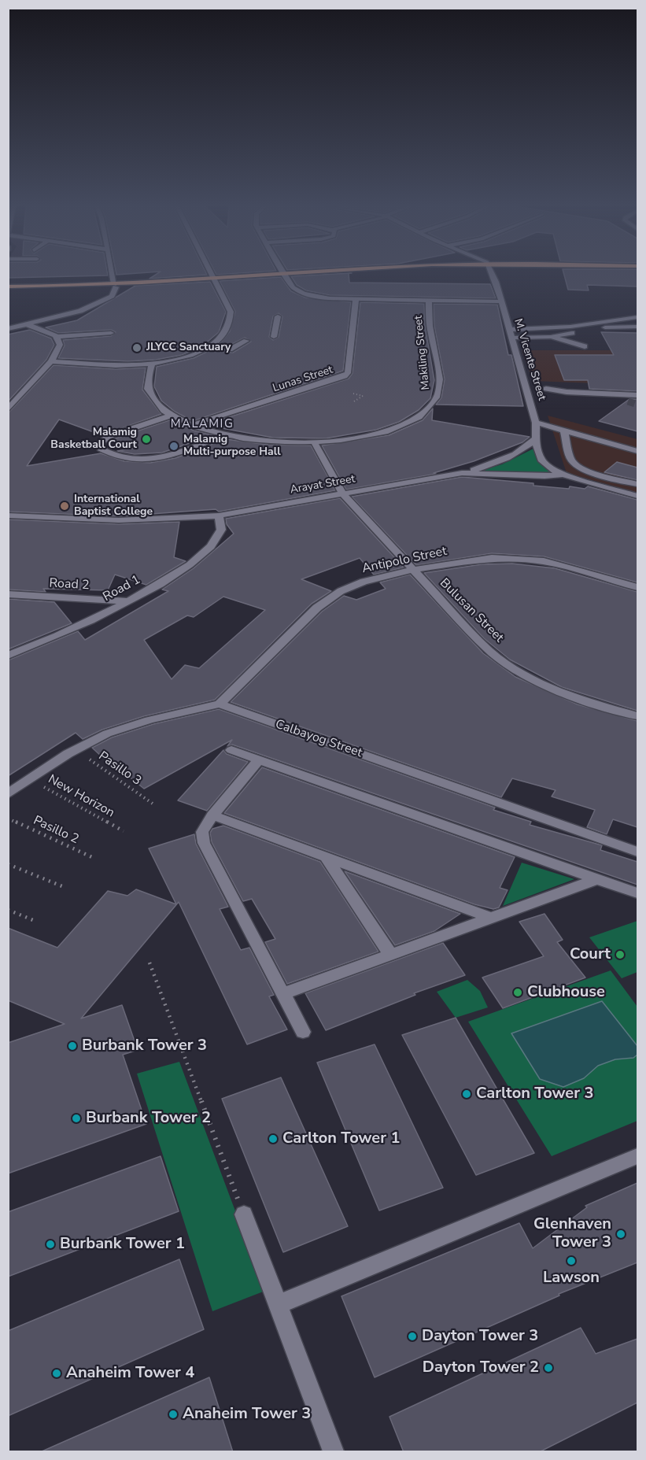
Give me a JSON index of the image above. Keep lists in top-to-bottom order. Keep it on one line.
{"streets":{"street":["Makiling Street","M. Vicente Street","Lunas Street","Arayat Street","Antipolo Street","Road 2","Road 1","Bulusan Street","Calbayog Street"],"path":["Pasillo 3","New Horizon","Pasillo 2"]},"crossings":[["Makiling Street","Lunas Street"],["Makiling Street","Bulusan Street"],["M. Vicente Street","Arayat Street"],["Arayat Street","Road 1"],["Arayat Street","Bulusan Street"],["Antipolo Street","Bulusan Street"],["Antipolo Street","Calbayog Street"],["Road 2","Road 1"]],"districts":["MALAMIG"],"places":["JLYCC Sanctuary","Malamig Basketball Court","Malamig Multi-purpose Hall","International Baptist College","Court","Clubhouse","Burbank Tower 3","Carlton Tower 3","Burbank Tower 2","Carlton Tower 1","Glenhaven Tower 3","Burbank Tower 1","Lawson","Dayton Tower 3","Dayton Tower 2","Anaheim Tower 4","Anaheim Tower 3"]}
